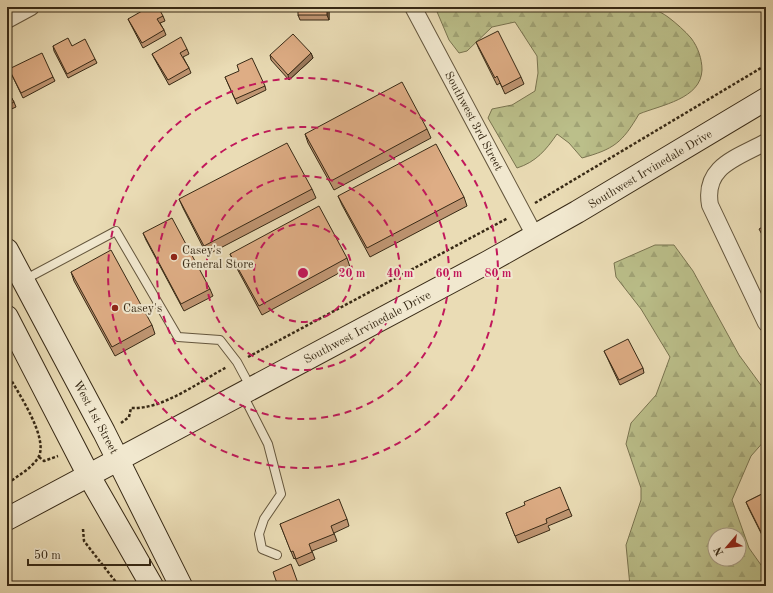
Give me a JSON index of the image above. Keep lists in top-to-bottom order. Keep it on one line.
{"streets":{"main road":["Southwest Irvinedale Drive","West 1st Street"],"street":["Southwest 3rd Street"]},"crossings":[["Southwest 3rd Street","Southwest Irvinedale Drive"],["Southwest Irvinedale Drive","West 1st Street"]],"places":["Casey's General Store","Casey's"],"scale_bar":"50 m","north":"bottom left","rings":["20 m","40 m","60 m","80 m"]}
